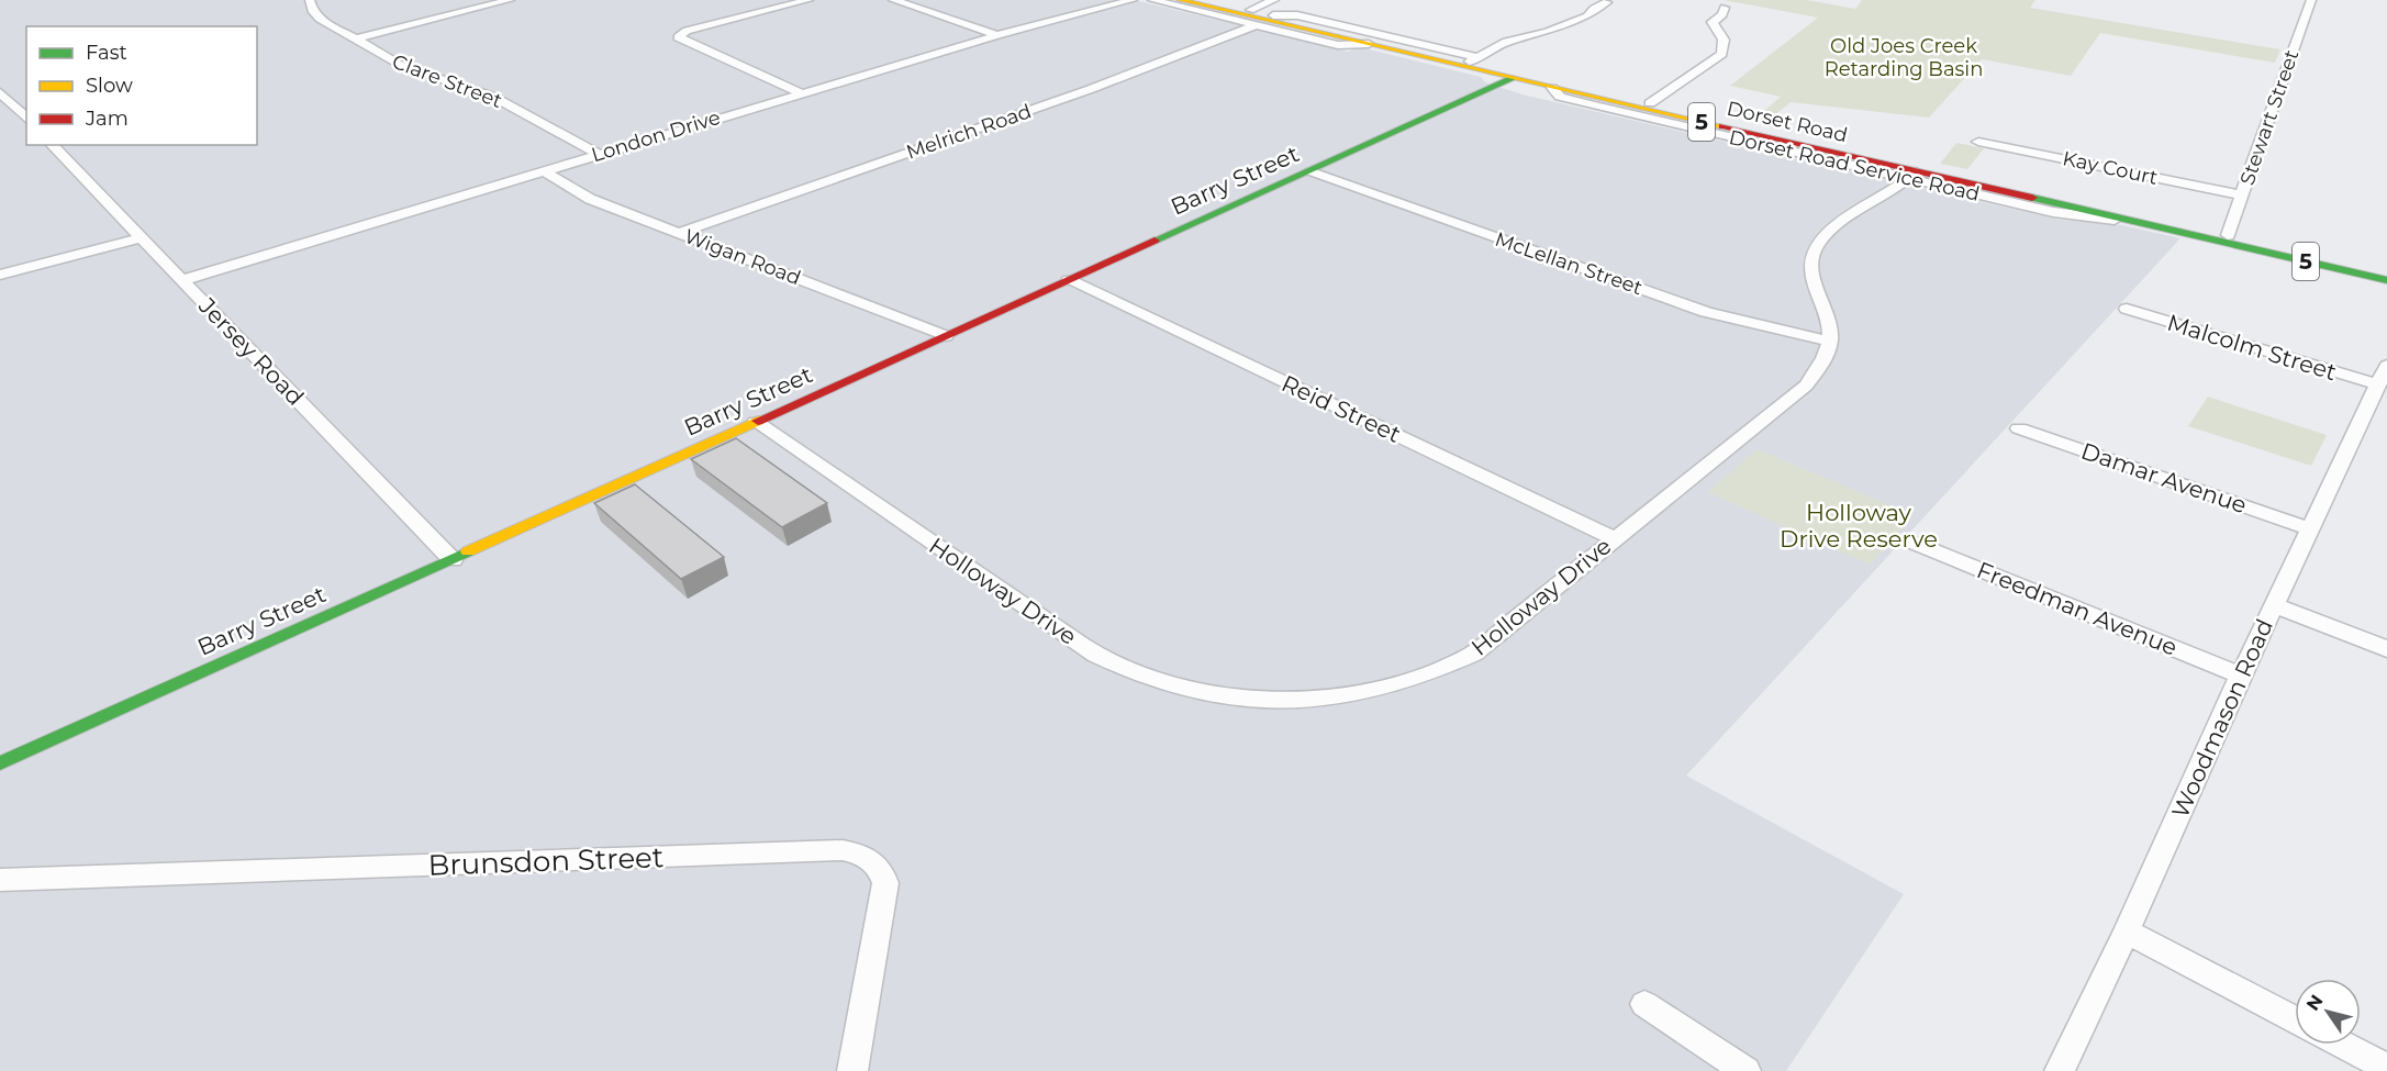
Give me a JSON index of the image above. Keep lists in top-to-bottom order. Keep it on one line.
{"streets":{"main road":["5","Dorset Road","Barry Street"],"street":["Clare Street","Stewart Street","Melrich Road","London Drive","Kay Court","Wigan Road","McLellan Street","Malcolm Street","Jersey Road","Reid Street","Damar Avenue","Holloway Drive","Freedman Avenue","Woodmason Road","Brunsdon Street"]},"crossings":[["Clare Street","London Drive"],["Stewart Street","Dorset Road"],["Stewart Street","Kay Court"],["Dorset Road","Barry Street"],["Melrich Road","Wigan Road"],["London Drive","Wigan Road"],["London Drive","Jersey Road"],["Barry Street","Wigan Road"],["Barry Street","McLellan Street"],["Barry Street","Jersey Road"],["Barry Street","Reid Street"],["Barry Street","Holloway Drive"],["McLellan Street","Holloway Drive"],["Malcolm Street","Woodmason Road"],["Reid Street","Holloway Drive"],["Damar Avenue","Woodmason Road"],["Freedman Avenue","Woodmason Road"]],"parks":["Old Joes Creek Retarding Basin","Holloway Drive Reserve"],"legend":["Fast","Slow","Jam"],"north":"top left"}
